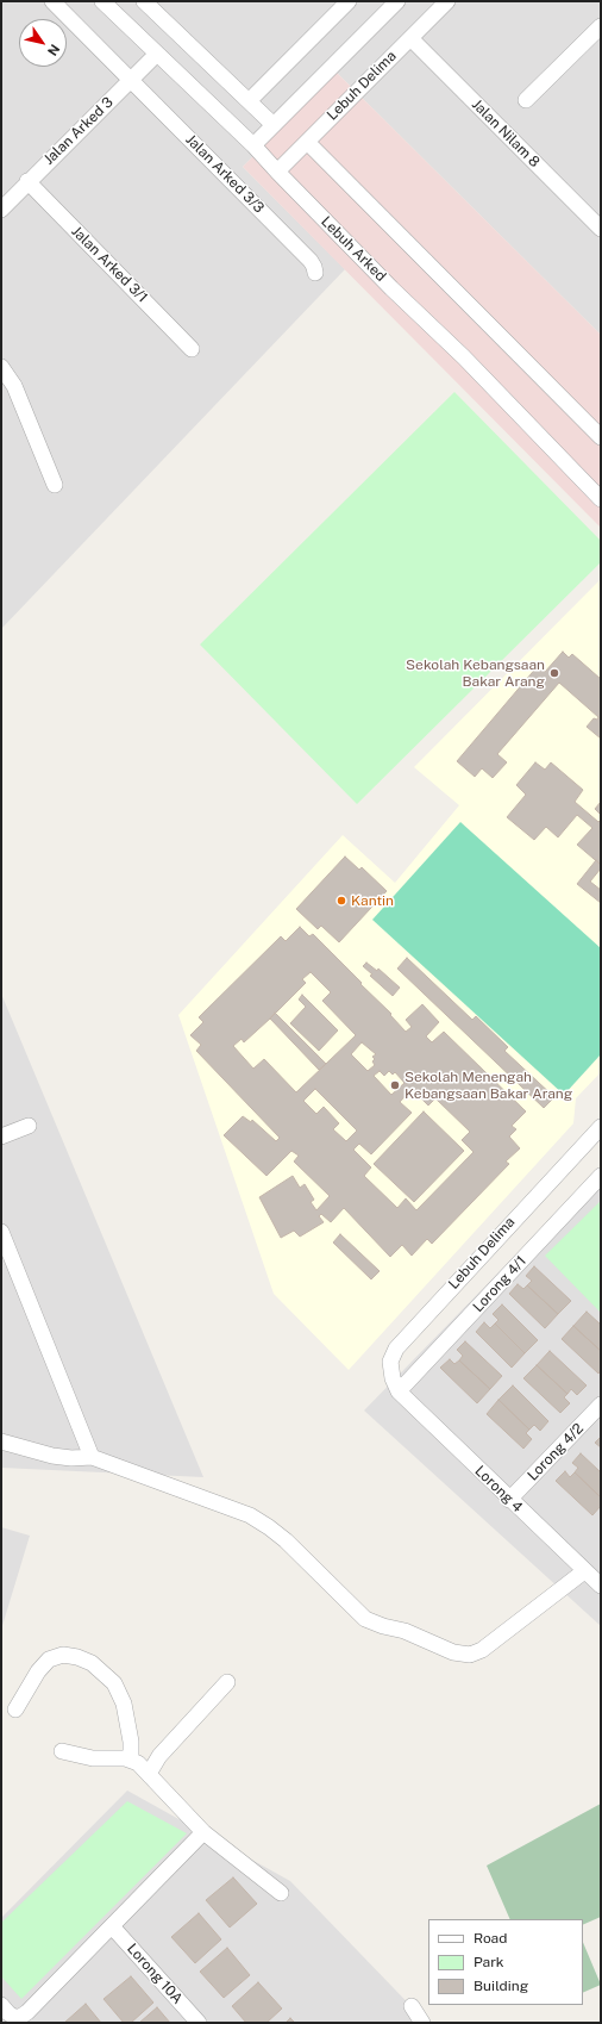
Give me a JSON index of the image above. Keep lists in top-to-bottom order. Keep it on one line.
{"streets":{"street":["Lebuh Delima","Jalan Arked 3","Jalan Nilam 8","Jalan Arked 3/3","Lebuh Arked","Jalan Arked 3/1","Lorong 4/1","Lorong 4/2","Lorong 4","Lorong 10A"]},"crossings":[["Lebuh Delima","Jalan Nilam 8"],["Lebuh Delima","Lebuh Arked"],["Lebuh Delima","Lorong 4/1"],["Lebuh Delima","Lorong 4"],["Jalan Arked 3","Jalan Arked 3/3"],["Jalan Arked 3","Lebuh Arked"],["Jalan Arked 3","Jalan Arked 3/1"],["Lorong 4/1","Lorong 4"],["Lorong 4/2","Lorong 4"]],"places":["Sekolah Kebangsaan Bakar Arang","Kantin","Sekolah Menengah Kebangsaan Bakar Arang"],"legend":["Road","Park","Building"],"north":"bottom right"}
